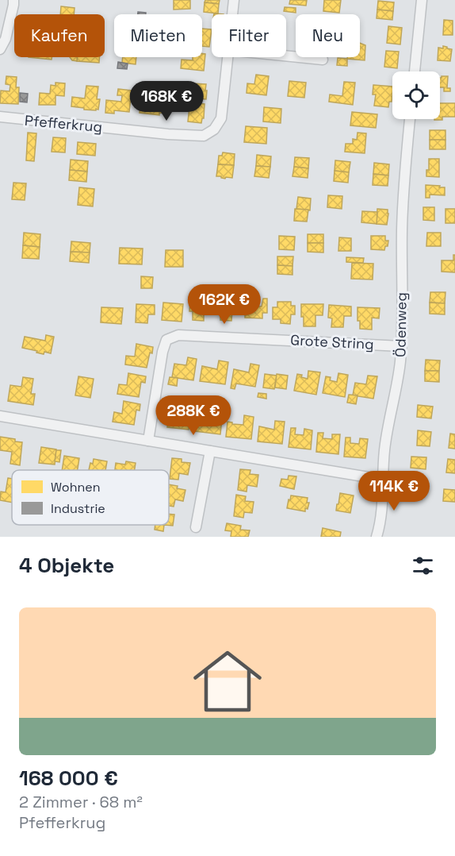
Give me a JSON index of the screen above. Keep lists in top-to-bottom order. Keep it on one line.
{"streets":{"street":["Pfefferkrug","Ödenweg","Grote String"]},"crossings":[["Ödenweg","Grote String"]],"legend":["Wohnen","Industrie"],"page":{"chip":["Kaufen","Mieten","Filter","Neu"],"price":["168K €","162K €","288K €","114K €"],"heading":"4 Objekte","list":[{"name":"168 000 €","note":"2 Zimmer · 68 m² · Pfefferkrug"}]}}
